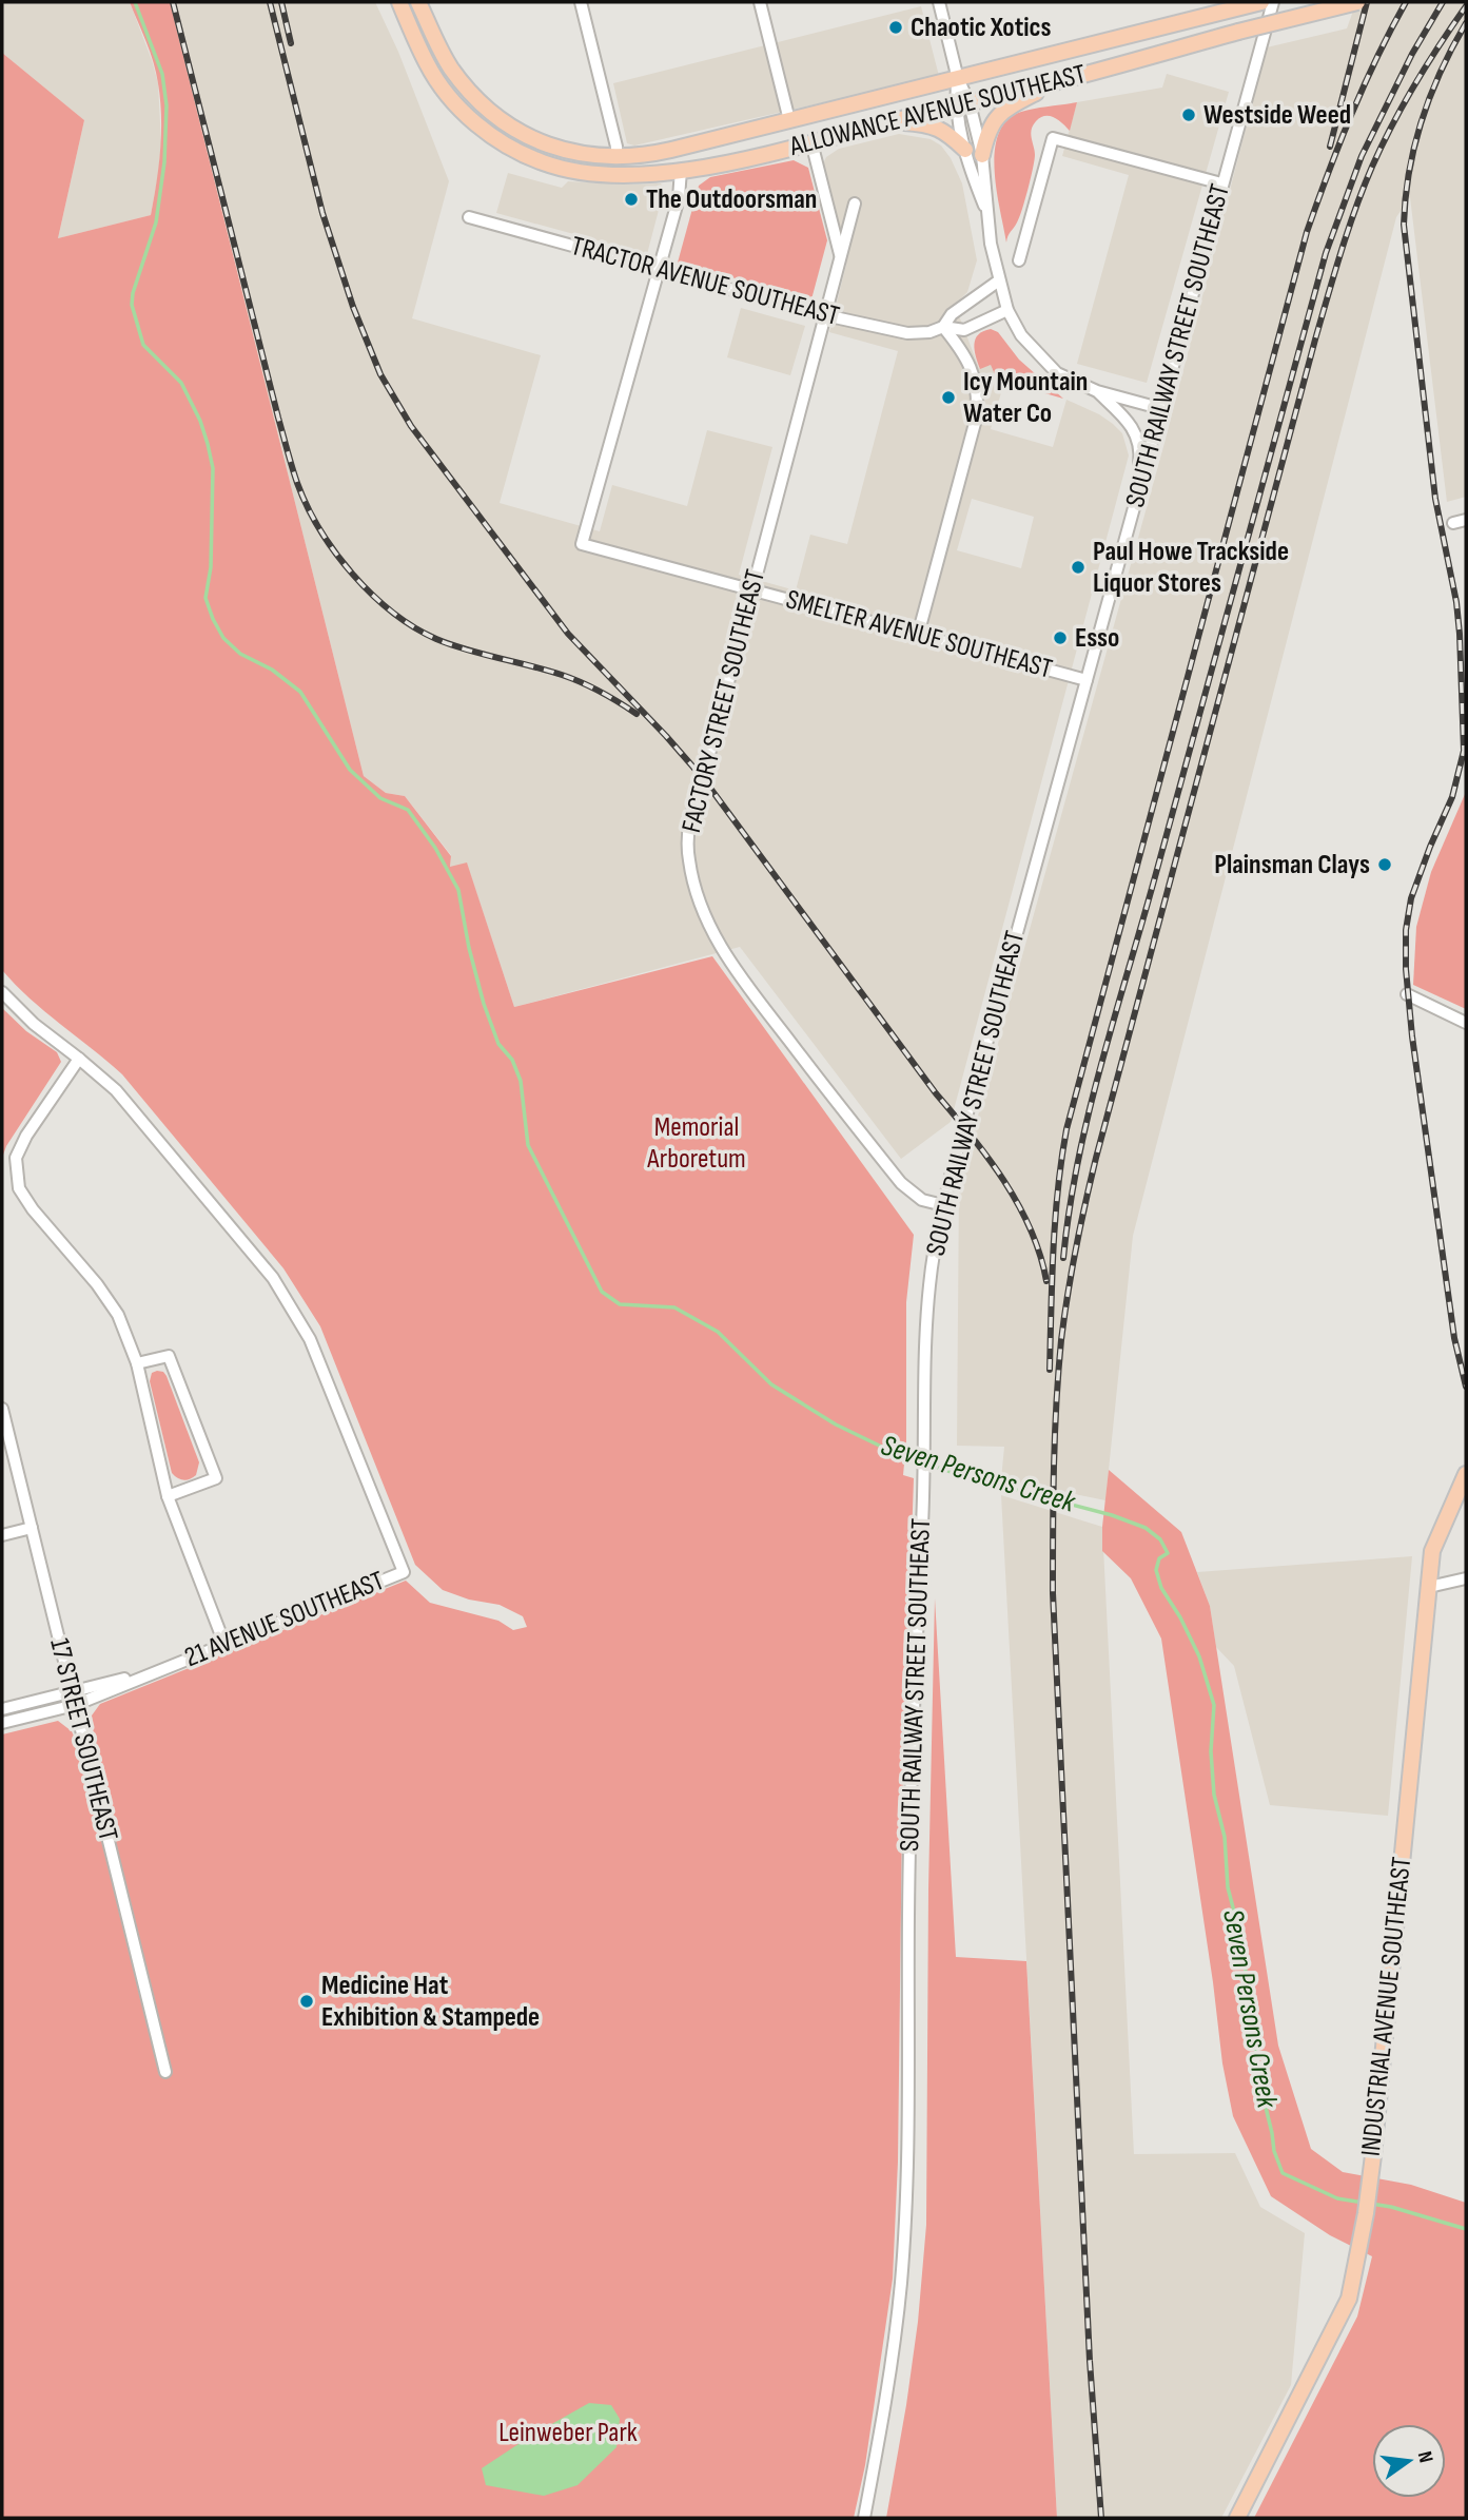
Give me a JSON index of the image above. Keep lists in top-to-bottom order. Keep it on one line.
{"streets":{"main road":["ALLOWANCE AVENUE SOUTHEAST","INDUSTRIAL AVENUE SOUTHEAST"],"street":["TRACTOR AVENUE SOUTHEAST","SOUTH RAILWAY STREET SOUTHEAST","SMELTER AVENUE SOUTHEAST","FACTORY STREET SOUTHEAST","21 AVENUE SOUTHEAST","17 STREET SOUTHEAST"]},"crossings":[["TRACTOR AVENUE SOUTHEAST","SMELTER AVENUE SOUTHEAST"],["TRACTOR AVENUE SOUTHEAST","FACTORY STREET SOUTHEAST"],["SOUTH RAILWAY STREET SOUTHEAST","SMELTER AVENUE SOUTHEAST"],["SOUTH RAILWAY STREET SOUTHEAST","FACTORY STREET SOUTHEAST"],["SMELTER AVENUE SOUTHEAST","FACTORY STREET SOUTHEAST"],["21 AVENUE SOUTHEAST","17 STREET SOUTHEAST"]],"water":["Seven Persons Creek"],"parks":["Memorial Arboretum","Leinweber Park"],"places":["Chaotic Xotics","Westside Weed","The Outdoorsman","Icy Mountain Water Co","Paul Howe Trackside Liquor Stores","Esso","Plainsman Clays","Medicine Hat Exhibition & Stampede"],"north":"right"}
